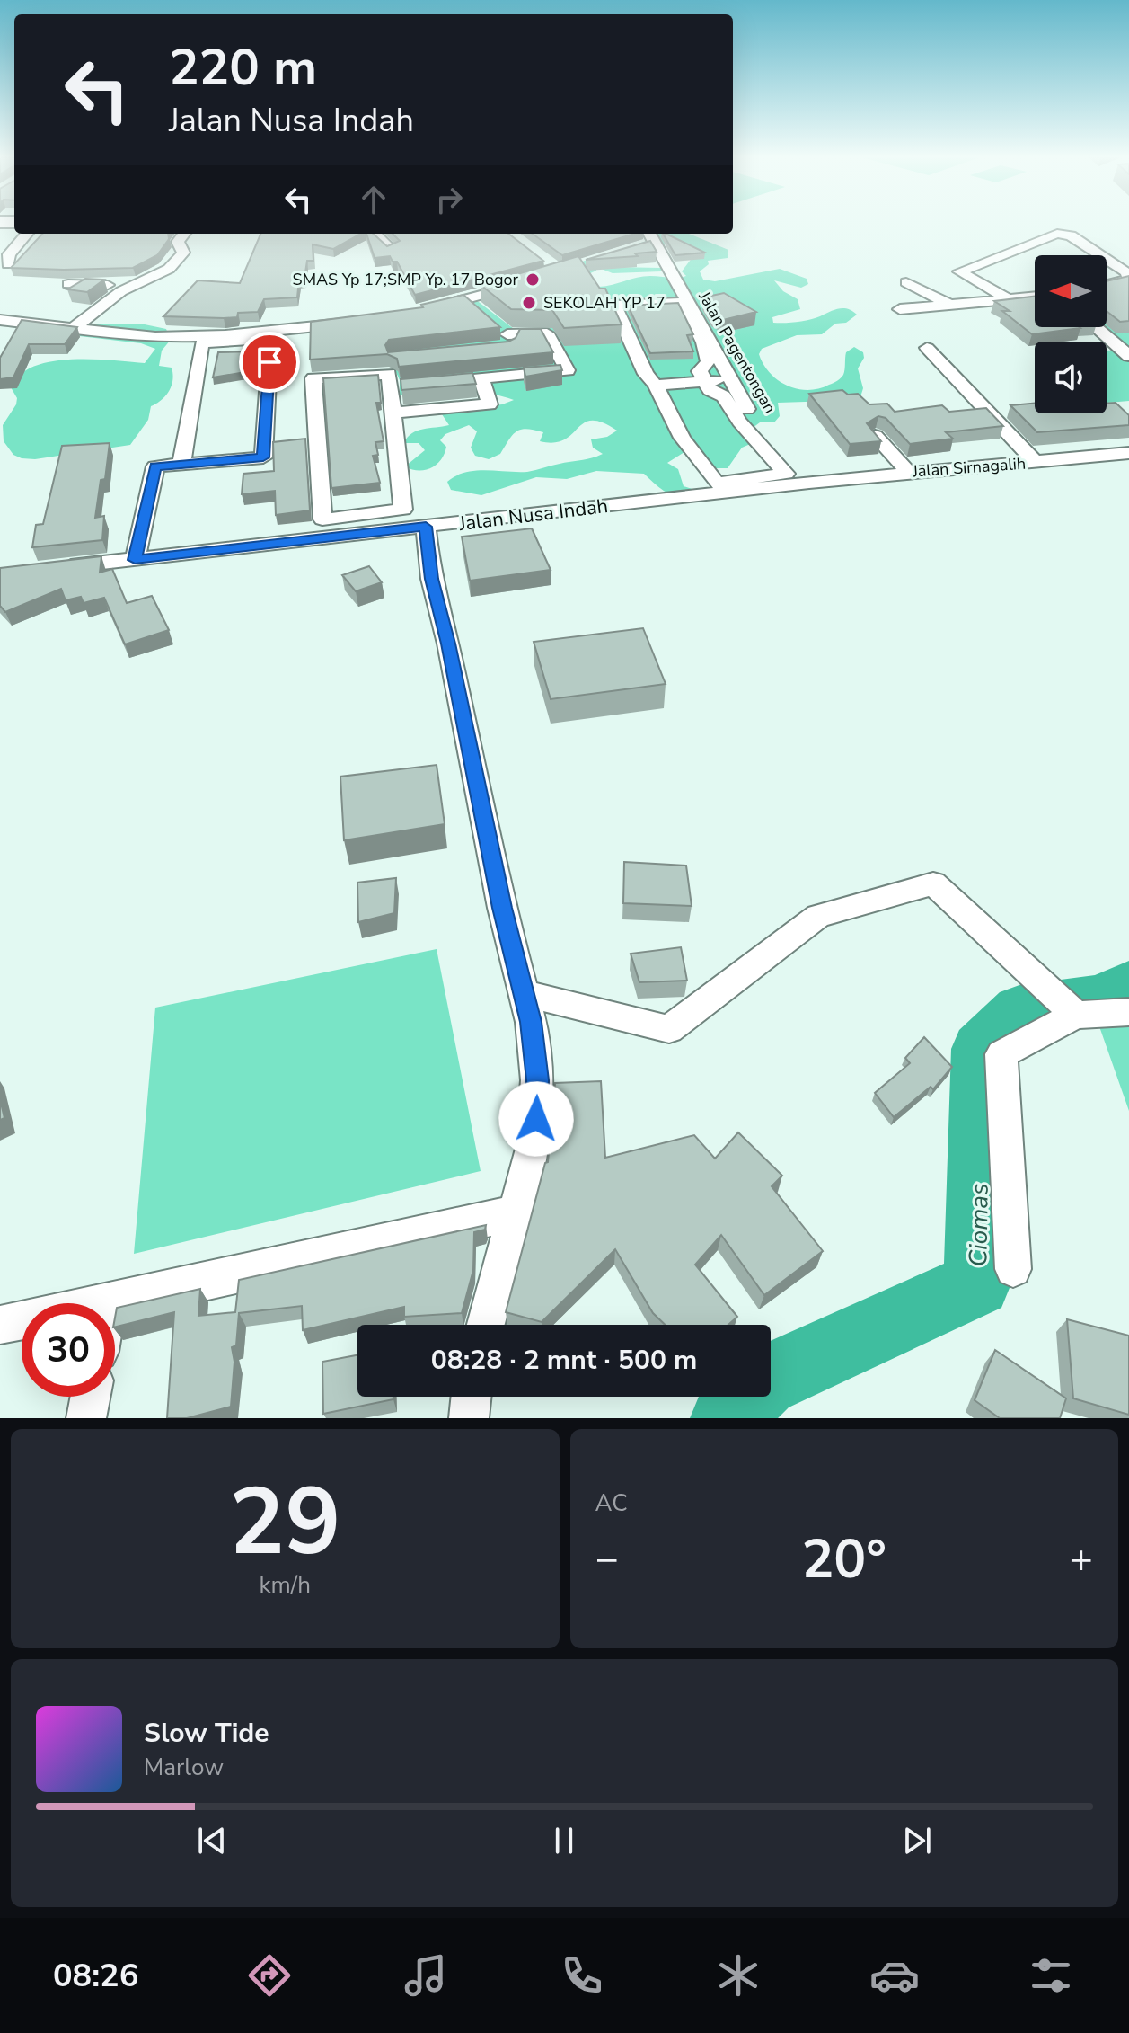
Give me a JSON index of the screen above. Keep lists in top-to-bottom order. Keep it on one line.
{"streets":{"street":["Jalan Pagentongan","Jalan Sirnagalih","Jalan Nusa Indah"]},"crossings":[["Jalan Pagentongan","Jalan Sirnagalih"],["Jalan Pagentongan","Jalan Nusa Indah"],["Jalan Sirnagalih","Jalan Nusa Indah"]],"water":["Ciomas"],"places":["SMAS Yp 17;SMP Yp. 17 Bogor","SEKOLAH YP 17"],"north":"left","page":{"turn":["220 m","Jalan Nusa Indah"],"limit":"30","trip":"08:28 · 2 mnt · 500 m","tile":[["29","km/h"],"AC"],"heat":["−","20°","+"],"song":["Slow Tide","Marlow"],"tabs":"08:26"}}
